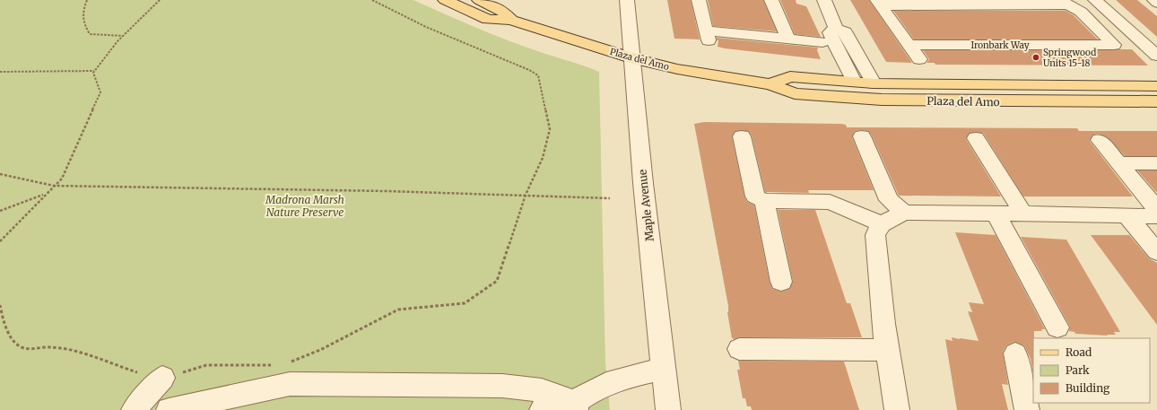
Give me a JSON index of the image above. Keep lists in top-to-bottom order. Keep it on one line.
{"streets":{"main road":["Plaza del Amo"],"street":["Ironbark Way","Maple Avenue"]},"crossings":[["Plaza del Amo","Maple Avenue"]],"parks":["Madrona Marsh Nature Preserve"],"places":["Springwood Units 15-18"],"legend":["Road","Park","Building"]}
